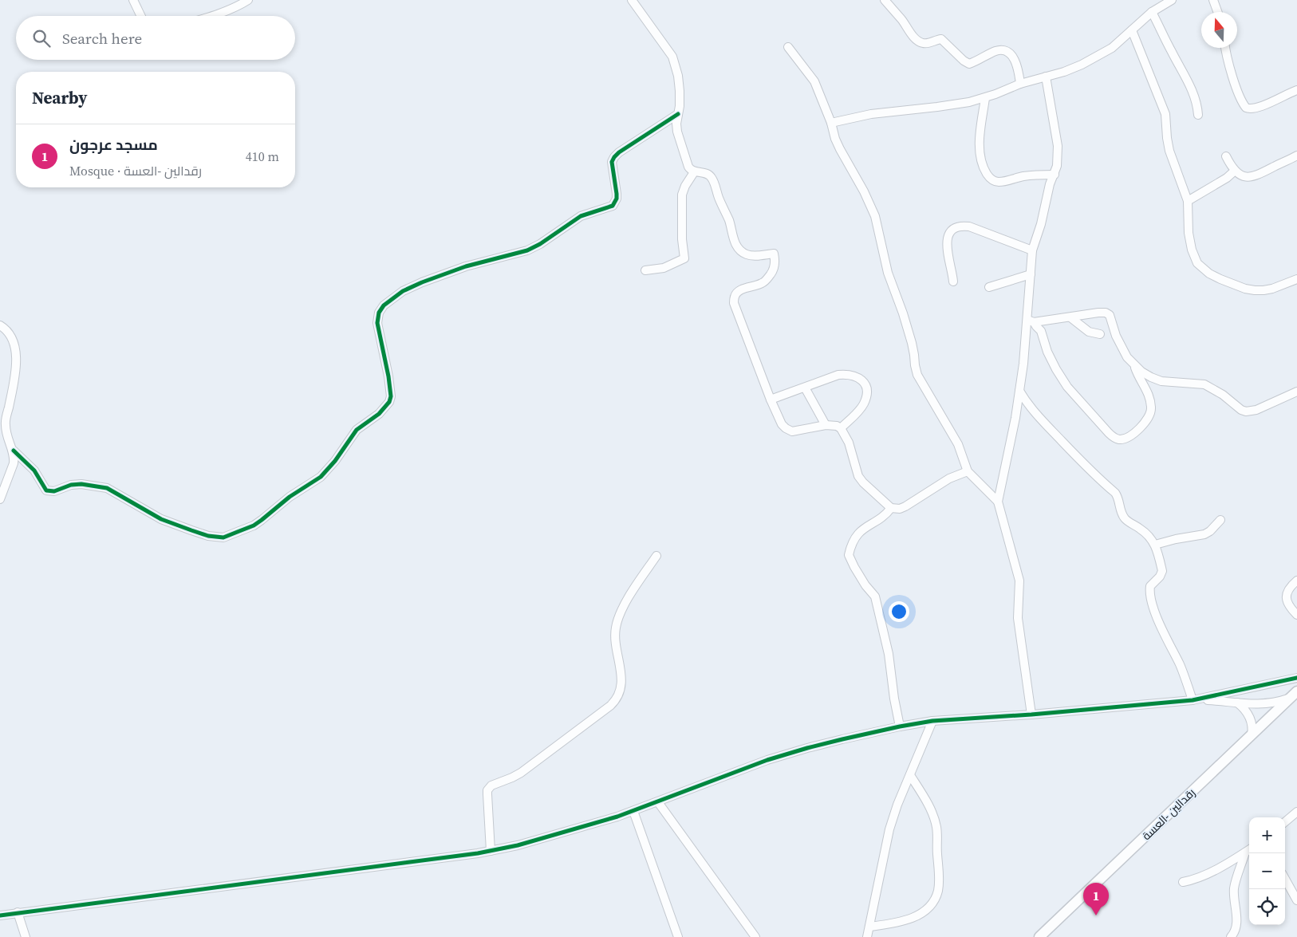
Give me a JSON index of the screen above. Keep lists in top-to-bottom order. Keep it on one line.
{"streets":{"main road":["رقدالين -العسة"]},"north":"top","page":{"search":"Search here","heading":"Nearby","list":[{"mark":"1","name":"مسجد عرجون","note":"Mosque · رقدالين -العسة","value":"410 m"}],"map_buttons":["+","−"],"pins":"1"}}
